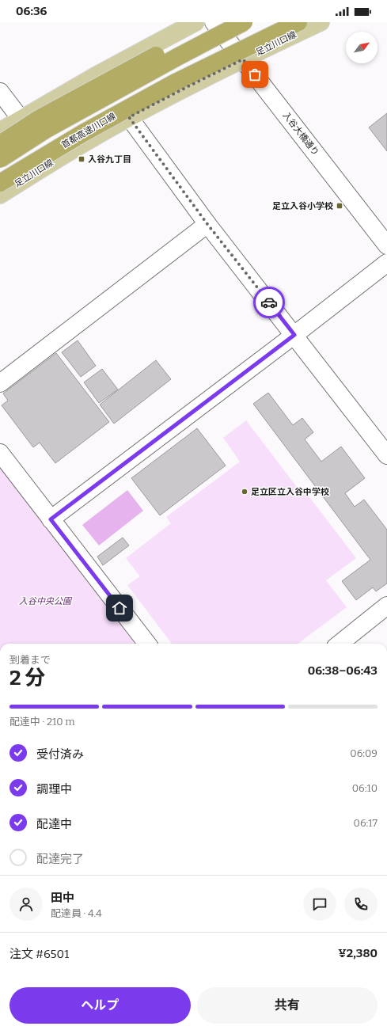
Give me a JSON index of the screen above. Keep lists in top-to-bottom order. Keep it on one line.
{"streets":{"highway":["首都高速川口線"],"main road":["足立川口線"],"street":["入谷大橋通り"]},"crossings":[["足立川口線","入谷大橋通り"]],"parks":["入谷中央公園"],"places":{"transit":["入谷九丁目","足立入谷小学校"],"other":["足立区立入谷中学校"]},"north":"top right","page":{"status":"06:36","heading":["2 分","到着まで","06:38–06:43"],"panel":["田中","配達員 · 4.4","注文 #6501","¥2,380"],"bar":"配達中 · 210 m","list":[["受付済み","06:09"],["調理中","06:10"],["配達中","06:17"],"配達完了"],"buttons":["ヘルプ","共有"]}}
